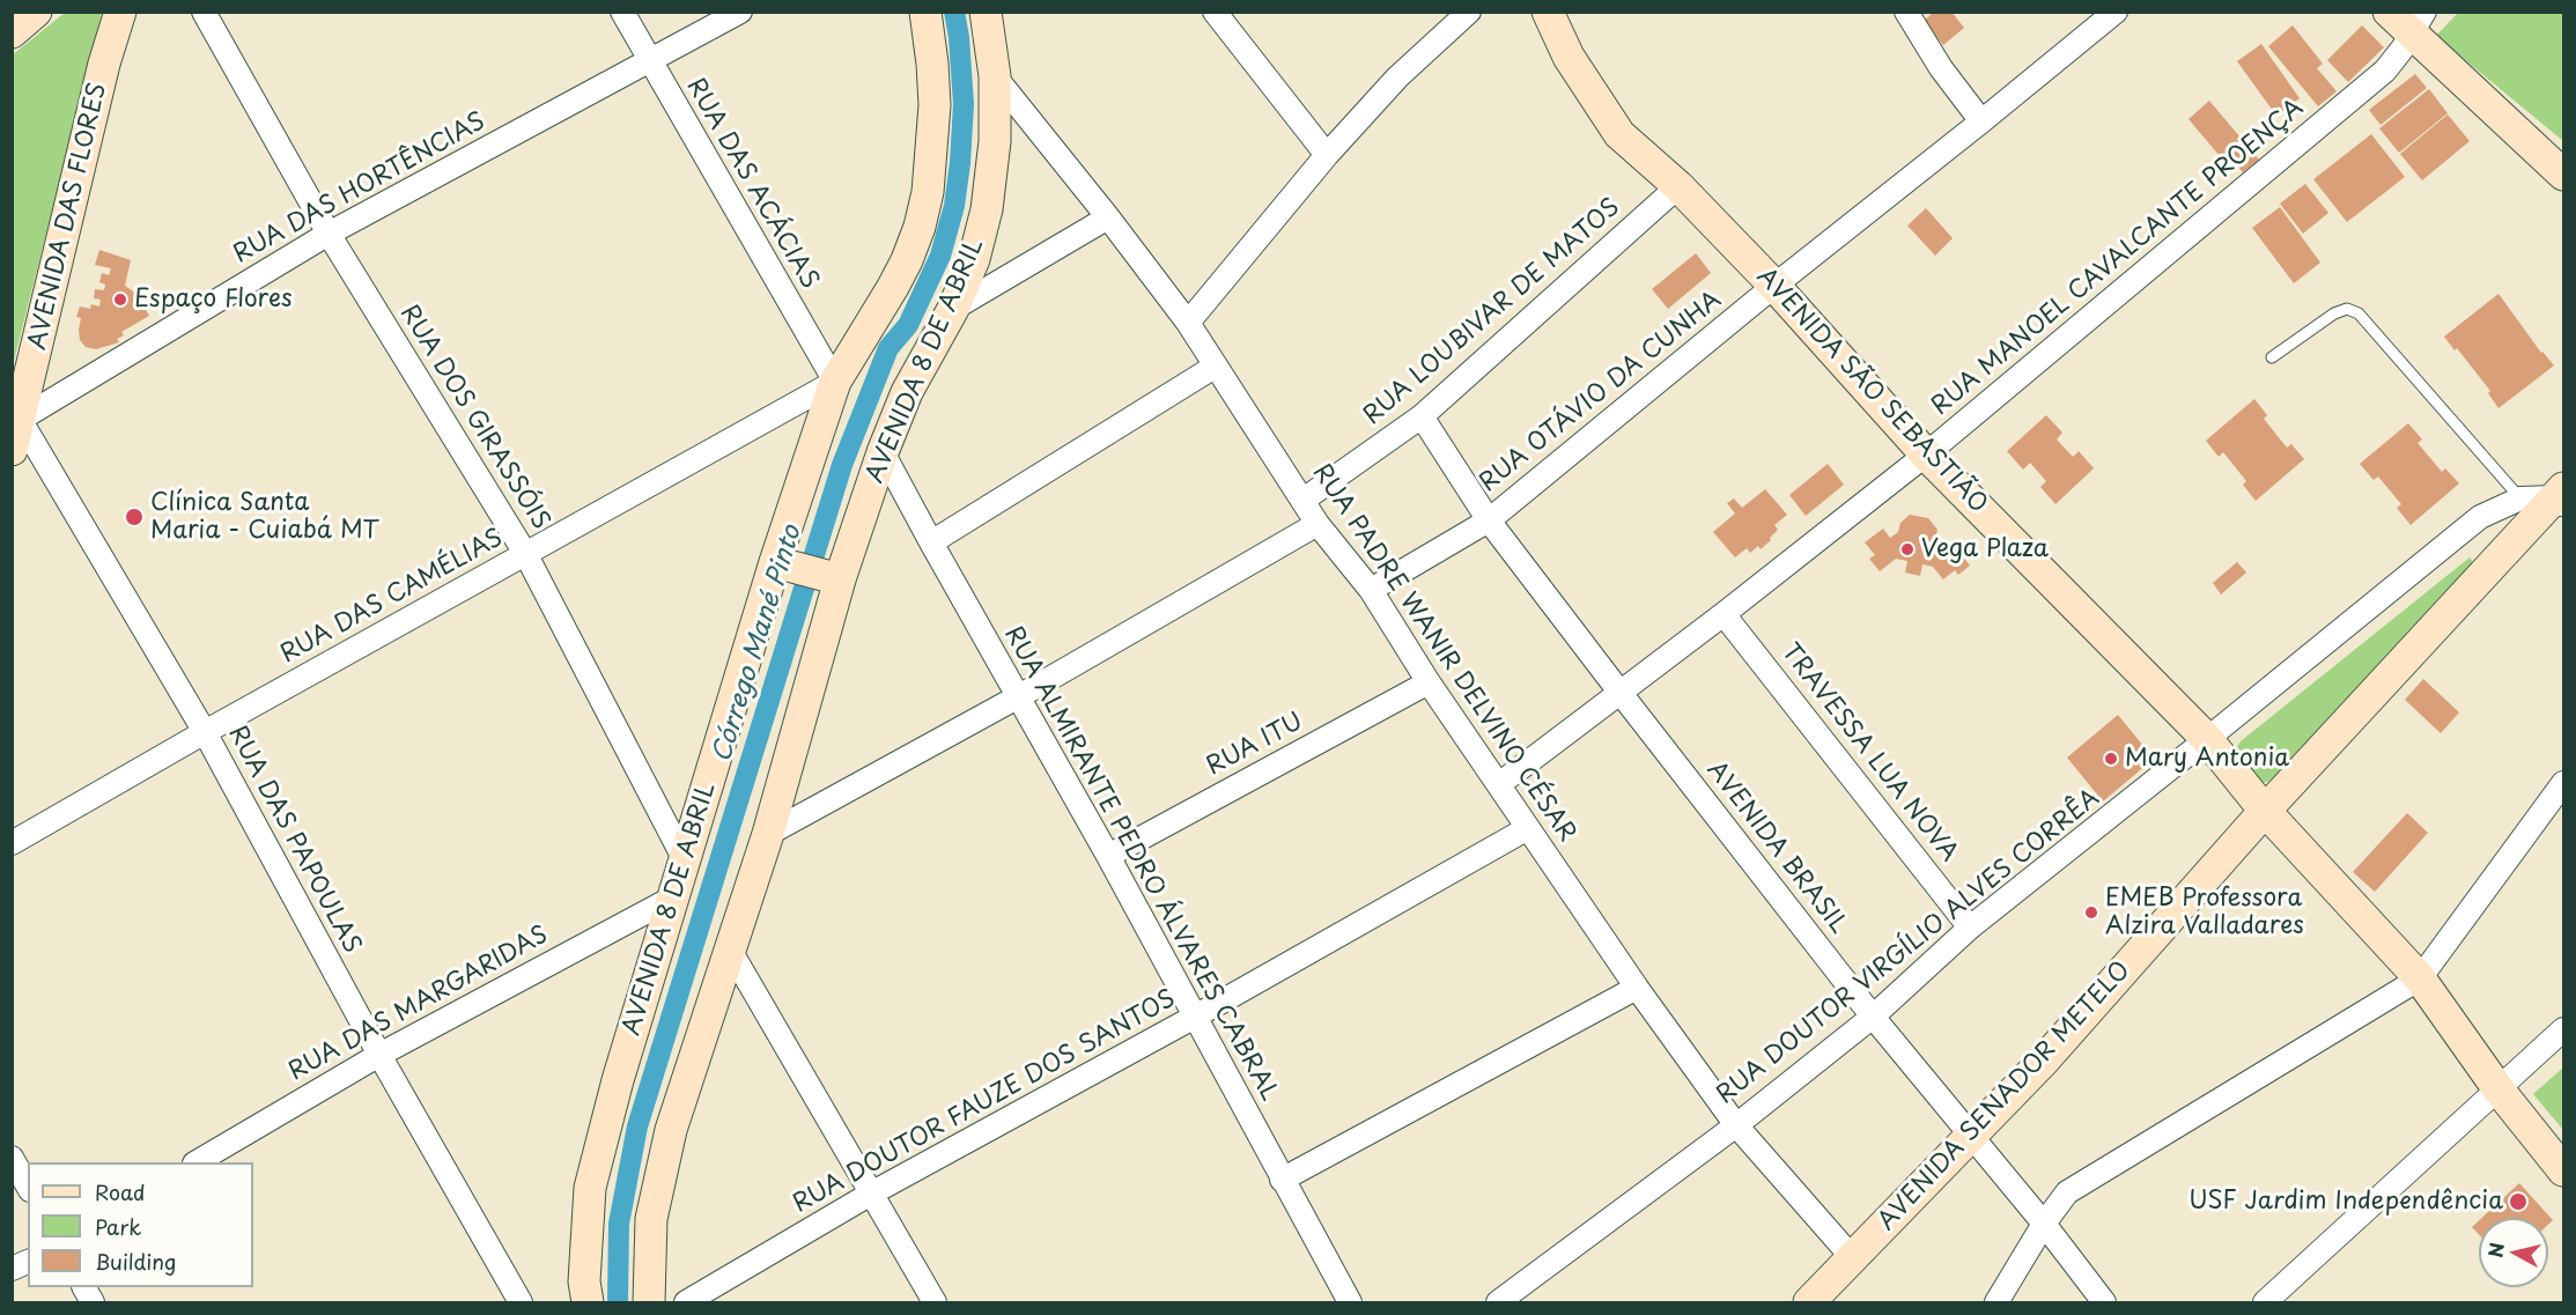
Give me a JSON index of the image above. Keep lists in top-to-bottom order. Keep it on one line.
{"streets":{"main road":["AVENIDA DAS FLORES","AVENIDA 8 DE ABRIL","AVENIDA SÃO SEBASTIÃO","AVENIDA SENADOR METELO"],"street":["RUA DAS ACÁCIAS","RUA DAS HORTÊNCIAS","RUA MANOEL CAVALCANTE PROENÇA","RUA LOUBIVAR DE MATOS","RUA OTÁVIO DA CUNHA","RUA DOS GIRASSÓIS","RUA DAS CAMÉLIAS","RUA PADRE WANIR DELVINO CÉSAR","RUA ITU","TRAVESSA LUA NOVA","RUA DAS PAPOULAS","AVENIDA BRASIL","RUA ALMIRANTE PEDRO ÁLVARES CABRAL","RUA DOUTOR VIRGÍLIO ALVES CORRÊA","RUA DAS MARGARIDAS","RUA DOUTOR FAUZE DOS SANTOS"]},"crossings":[["RUA DAS ACÁCIAS","RUA DAS HORTÊNCIAS"],["RUA DAS ACÁCIAS","AVENIDA 8 DE ABRIL"],["RUA DAS ACÁCIAS","RUA DAS CAMÉLIAS"],["RUA DAS HORTÊNCIAS","AVENIDA DAS FLORES"],["RUA DAS HORTÊNCIAS","RUA DOS GIRASSÓIS"],["RUA DAS HORTÊNCIAS","RUA DAS PAPOULAS"],["AVENIDA DAS FLORES","RUA DAS PAPOULAS"],["RUA MANOEL CAVALCANTE PROENÇA","AVENIDA SÃO SEBASTIÃO"],["RUA MANOEL CAVALCANTE PROENÇA","RUA PADRE WANIR DELVINO CÉSAR"],["RUA MANOEL CAVALCANTE PROENÇA","TRAVESSA LUA NOVA"],["RUA MANOEL CAVALCANTE PROENÇA","AVENIDA BRASIL"],["RUA LOUBIVAR DE MATOS","AVENIDA SÃO SEBASTIÃO"],["RUA LOUBIVAR DE MATOS","RUA PADRE WANIR DELVINO CÉSAR"],["RUA LOUBIVAR DE MATOS","AVENIDA BRASIL"],["AVENIDA 8 DE ABRIL","RUA DOS GIRASSÓIS"],["AVENIDA 8 DE ABRIL","RUA DAS CAMÉLIAS"],["AVENIDA 8 DE ABRIL","RUA PADRE WANIR DELVINO CÉSAR"],["AVENIDA 8 DE ABRIL","RUA ALMIRANTE PEDRO ÁLVARES CABRAL"],["AVENIDA 8 DE ABRIL","RUA DAS MARGARIDAS"],["AVENIDA SÃO SEBASTIÃO","RUA OTÁVIO DA CUNHA"],["AVENIDA SÃO SEBASTIÃO","RUA DOUTOR VIRGÍLIO ALVES CORRÊA"],["AVENIDA SÃO SEBASTIÃO","AVENIDA SENADOR METELO"],["RUA OTÁVIO DA CUNHA","RUA PADRE WANIR DELVINO CÉSAR"],["RUA OTÁVIO DA CUNHA","AVENIDA BRASIL"],["RUA DOS GIRASSÓIS","RUA DAS CAMÉLIAS"],["RUA DAS CAMÉLIAS","RUA DAS PAPOULAS"],["RUA PADRE WANIR DELVINO CÉSAR","RUA ITU"],["RUA PADRE WANIR DELVINO CÉSAR","RUA DOUTOR VIRGÍLIO ALVES CORRÊA"],["RUA PADRE WANIR DELVINO CÉSAR","AVENIDA SENADOR METELO"],["RUA PADRE WANIR DELVINO CÉSAR","RUA DOUTOR FAUZE DOS SANTOS"],["RUA ITU","RUA ALMIRANTE PEDRO ÁLVARES CABRAL"],["TRAVESSA LUA NOVA","RUA DOUTOR VIRGÍLIO ALVES CORRÊA"],["RUA DAS PAPOULAS","RUA DAS MARGARIDAS"],["AVENIDA BRASIL","RUA DOUTOR VIRGÍLIO ALVES CORRÊA"],["AVENIDA BRASIL","AVENIDA SENADOR METELO"],["RUA ALMIRANTE PEDRO ÁLVARES CABRAL","RUA DOUTOR FAUZE DOS SANTOS"],["RUA DOUTOR VIRGÍLIO ALVES CORRÊA","AVENIDA SENADOR METELO"]],"water":["Córrego Mané Pinto"],"places":["Espaço Flores","Clínica Santa Maria - Cuiabá MT","Vega Plaza","Mary Antonia","EMEB Professora Alzira Valladares","USF Jardim Independência"],"legend":["Road","Park","Building"],"north":"left"}
